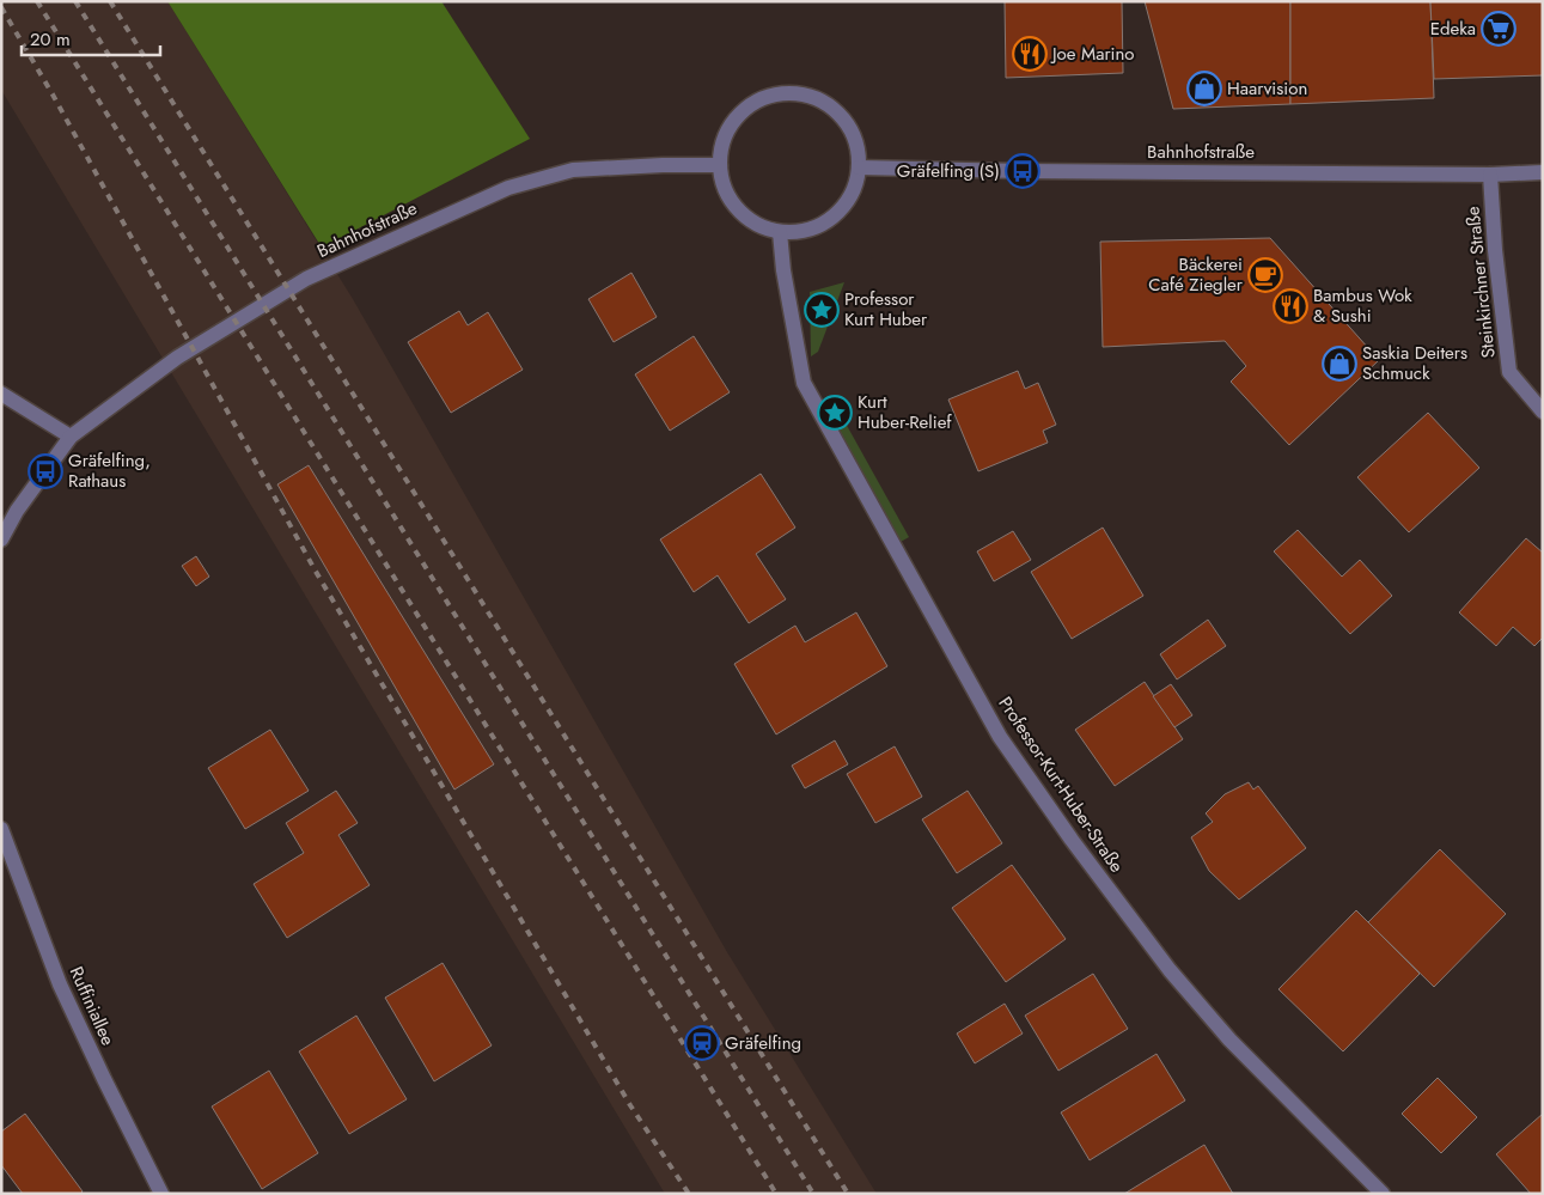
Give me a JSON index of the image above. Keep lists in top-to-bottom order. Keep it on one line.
{"streets":{"street":["Bahnhofstraße","Steinkirchner Straße","Professor-Kurt-Huber-Straße","Ruffiniallee"]},"crossings":[["Bahnhofstraße","Steinkirchner Straße"],["Bahnhofstraße","Professor-Kurt-Huber-Straße"]],"places":{"supermarket":["Edeka"],"restaurant":["Joe Marino","Bambus Wok & Sushi"],"shop":["Haarvision","Saskia Deiters Schmuck"],"bus stop":["Gräfelfing (S)","Gräfelfing, Rathaus"],"cafe":["Bäckerei Café Ziegler"],"place":["Professor Kurt Huber","Kurt Huber-Relief"],"station":["Gräfelfing"]},"scale_bar":"20 m"}
